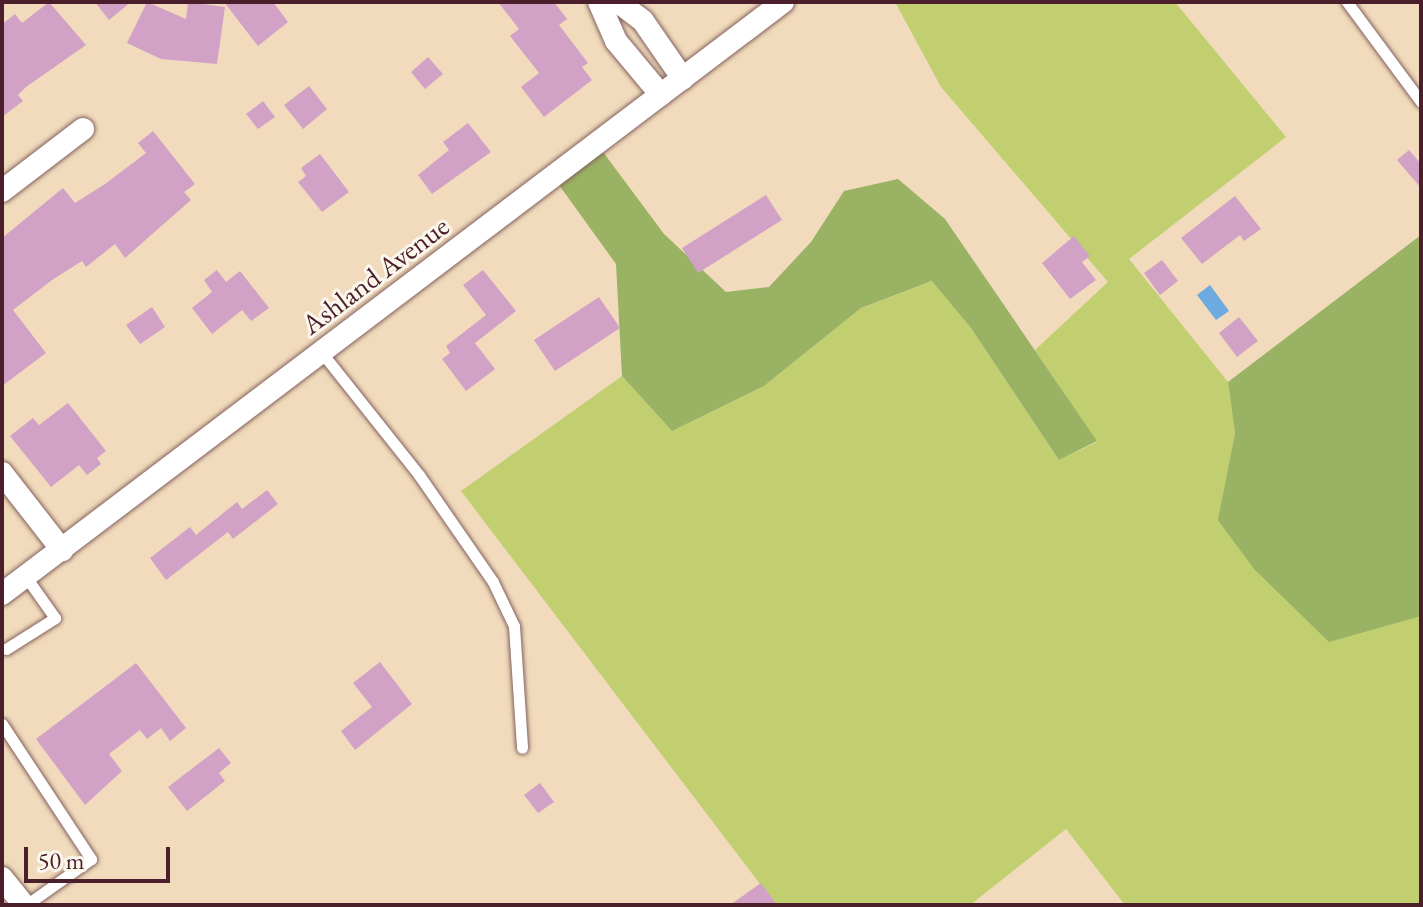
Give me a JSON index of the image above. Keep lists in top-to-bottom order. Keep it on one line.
{"streets":{"street":["Ashland Avenue"]},"scale_bar":"50 m"}
